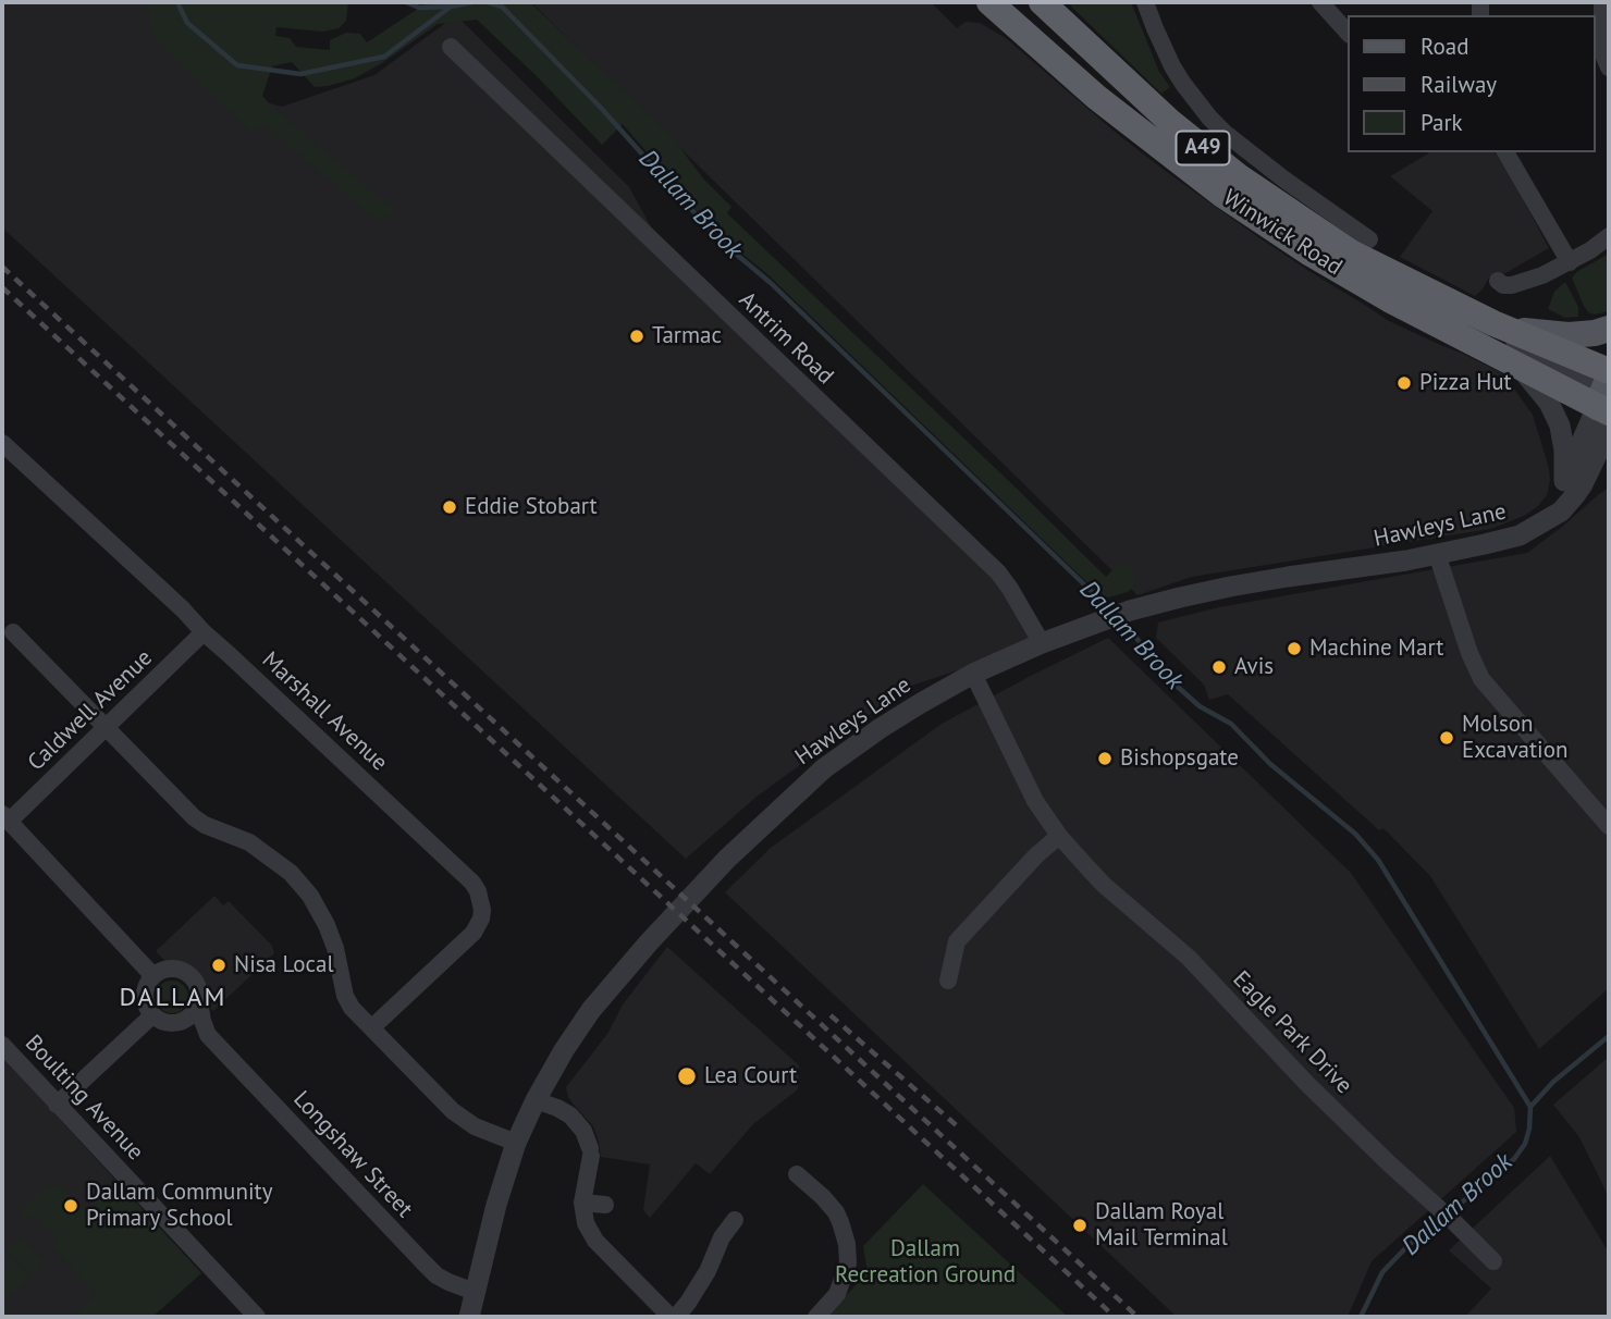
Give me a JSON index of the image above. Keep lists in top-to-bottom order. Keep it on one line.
{"streets":{"highway":["A49","Winwick Road"],"street":["Antrim Road","Hawleys Lane","Caldwell Avenue","Marshall Avenue","Eagle Park Drive","Boulting Avenue","Longshaw Street"]},"crossings":[["Winwick Road","Hawleys Lane"],["Antrim Road","Hawleys Lane"],["Hawleys Lane","Eagle Park Drive"],["Hawleys Lane","Longshaw Street"],["Caldwell Avenue","Marshall Avenue"]],"districts":["DALLAM"],"water":["Dallam Brook"],"parks":["Dallam Recreation Ground"],"places":["Tarmac","Pizza Hut","Eddie Stobart","Machine Mart","Avis","Molson Excavation","Bishopsgate","Nisa Local","Lea Court","Dallam Community Primary School","Dallam Royal Mail Terminal"],"legend":["Road","Railway","Park"]}
